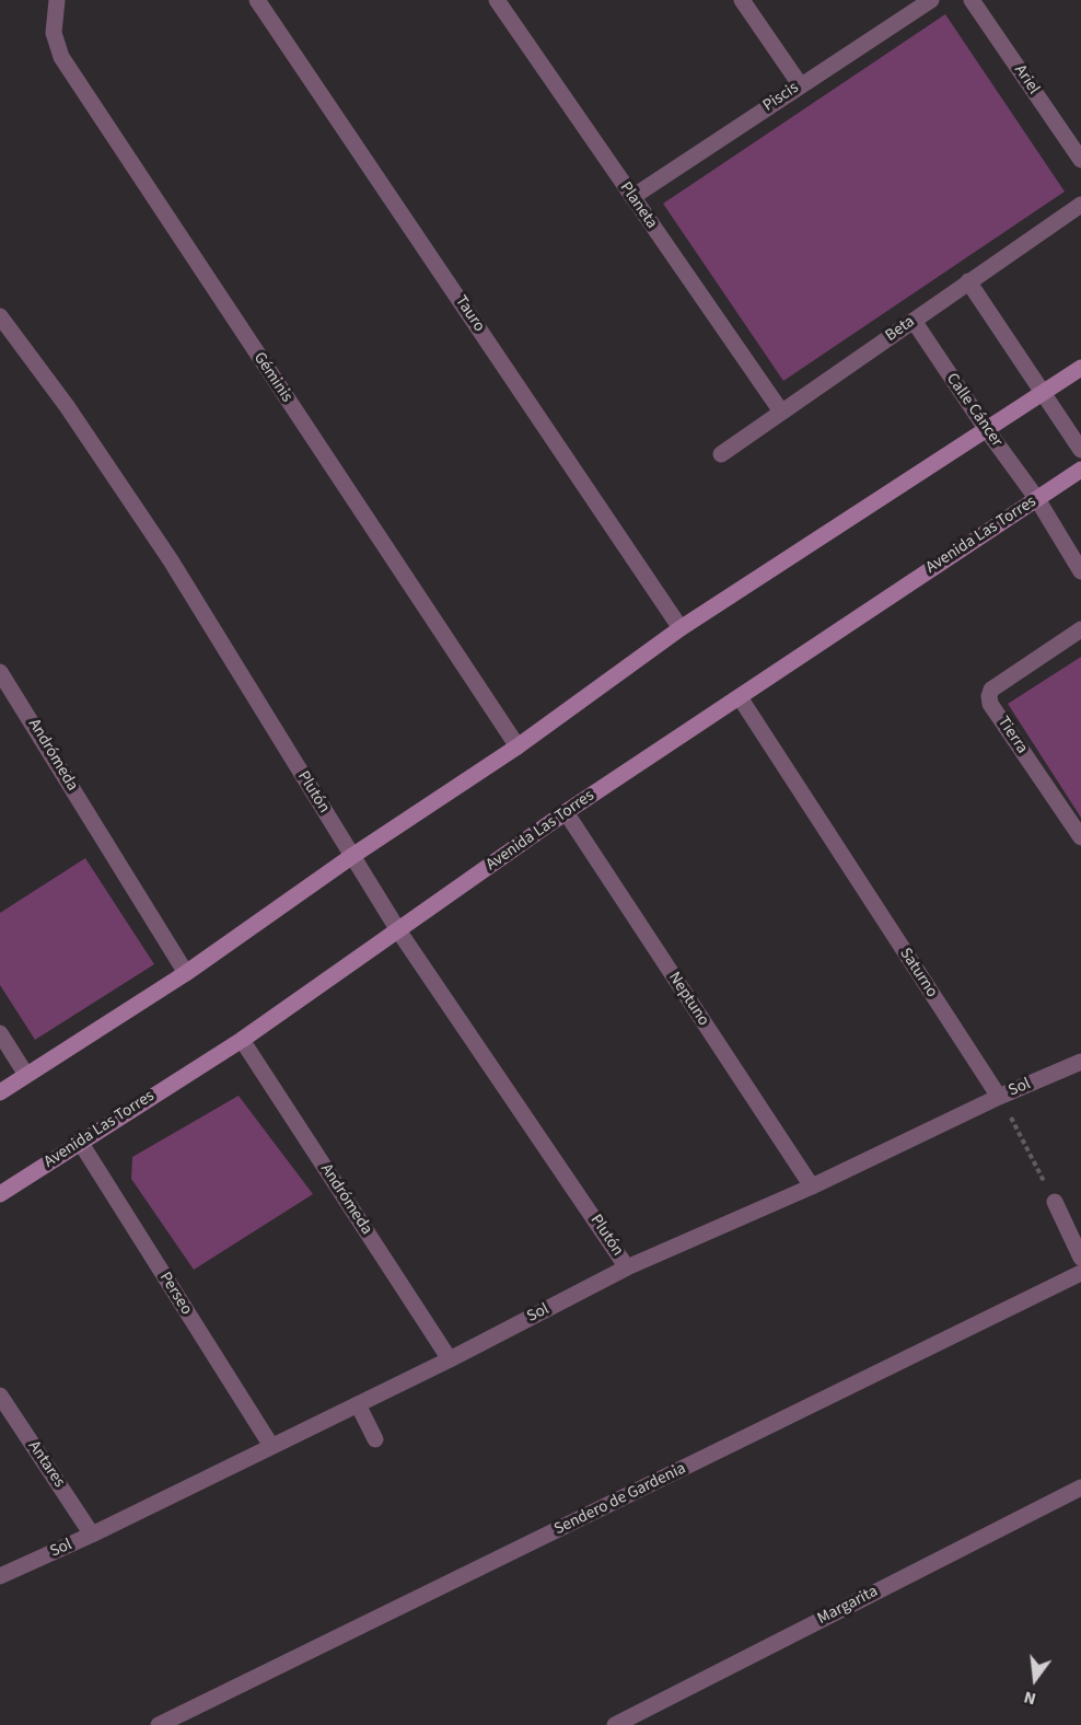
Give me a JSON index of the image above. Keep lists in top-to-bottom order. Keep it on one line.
{"streets":{"street":["Ariel","Piscis","Planeta","Tauro","Beta","Géminis","Calle Cáncer","Avenida Las Torres","Tierra","Andrómeda","Plutón","Saturno","Neptuno","Sol","Perseo","Antares","Sendero de Gardenia","Margarita"]},"crossings":[["Piscis","Planeta"],["Planeta","Beta"],["Beta","Calle Cáncer"],["Calle Cáncer","Avenida Las Torres"],["Avenida Las Torres","Andrómeda"],["Avenida Las Torres","Plutón"],["Avenida Las Torres","Saturno"],["Avenida Las Torres","Neptuno"],["Avenida Las Torres","Perseo"],["Andrómeda","Sol"],["Plutón","Sol"],["Saturno","Sol"],["Neptuno","Sol"],["Sol","Perseo"],["Sol","Antares"]],"north":"bottom"}
